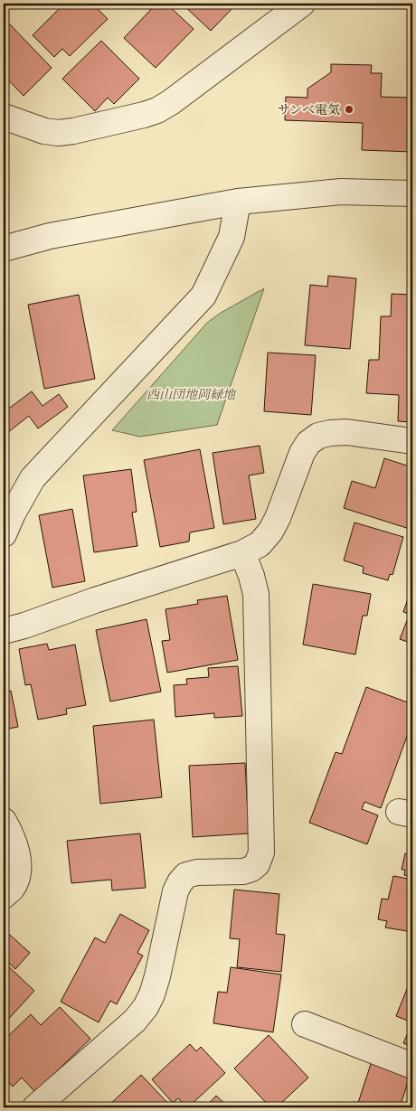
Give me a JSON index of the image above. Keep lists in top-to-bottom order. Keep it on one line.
{"parks":["西山団地岡緑地"],"places":["サンベ電気"]}
